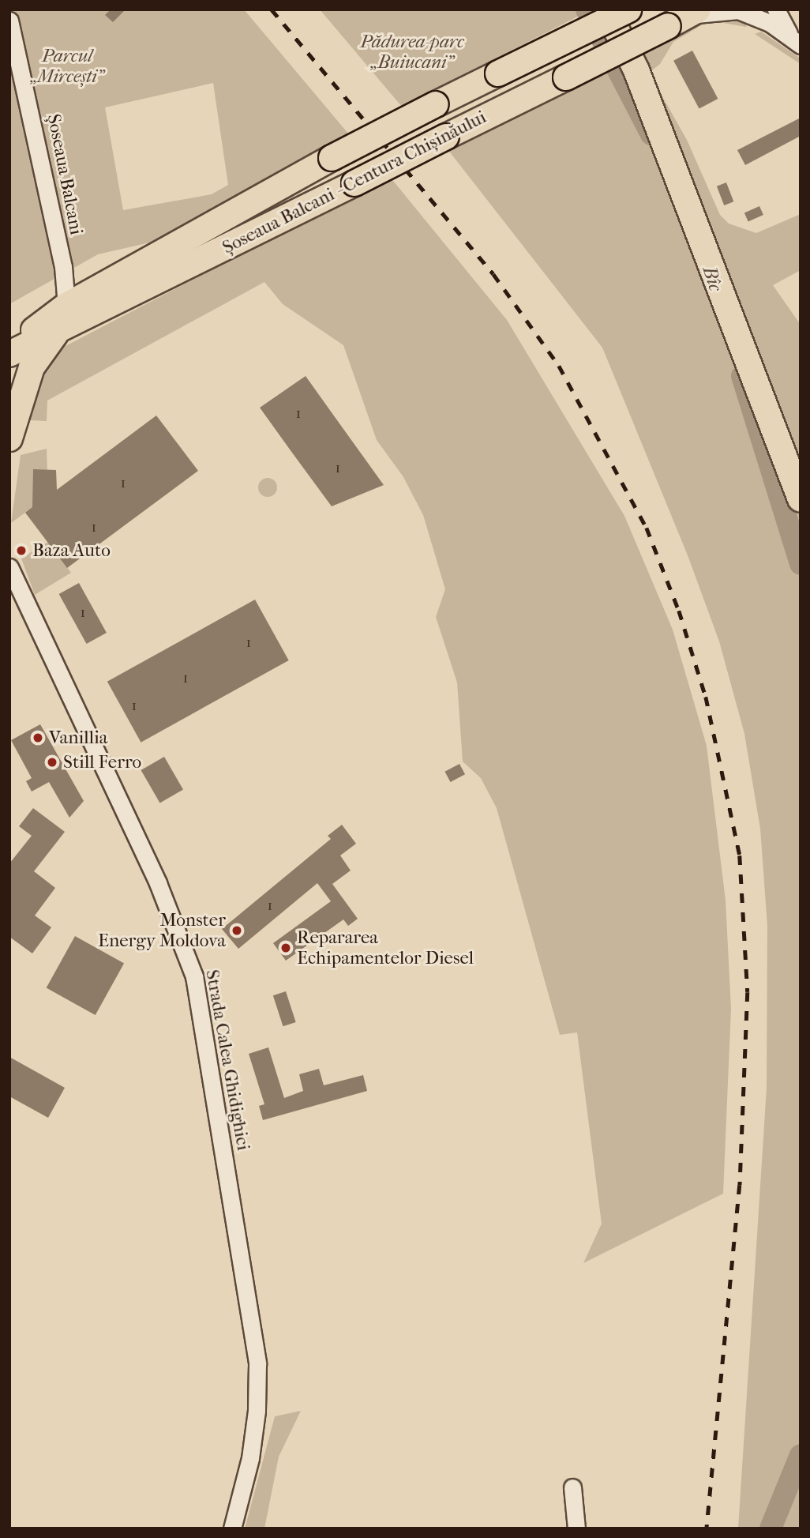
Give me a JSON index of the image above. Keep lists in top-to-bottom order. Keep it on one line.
{"streets":{"highway":["Șoseaua Balcani - Centura Chișinăului"],"street":["Șoseaua Balcani","Strada Calea Ghidighici"]},"crossings":[["Șoseaua Balcani","Șoseaua Balcani - Centura Chișinăului"]],"water":["Bîc"],"parks":["Pădurea-parc „Buiucani”","Parcul „Mircești”"],"places":["Baza Auto","Vanillia","Still Ferro","Monster Energy Moldova","Repararea Echipamentelor Diesel"],"house_numbers":["1","1","1","1","1","1","1","1","1"]}
